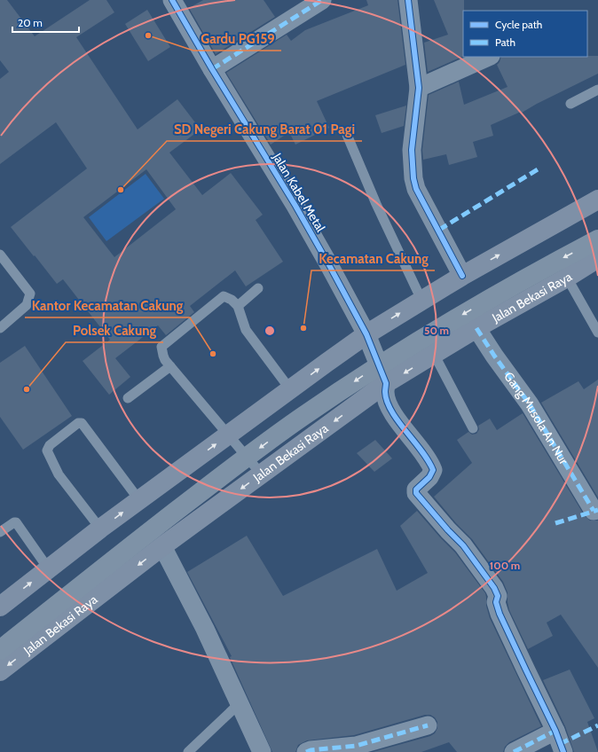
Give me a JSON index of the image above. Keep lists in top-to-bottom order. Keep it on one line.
{"streets":{"highway":["Jalan Bekasi Raya"],"street":["Jalan Kabel Metal","Gang Musola An Nur"]},"crossings":[["Jalan Kabel Metal","Jalan Bekasi Raya"],["Jalan Bekasi Raya","Gang Musola An Nur"]],"places":["Gardu PG159","SD Negeri Cakung Barat 01 Pagi","Kecamatan Cakung","Kantor Kecamatan Cakung","Polsek Cakung"],"legend":["Cycle path","Path"],"scale_bar":"20 m","rings":["50 m","100 m"]}
